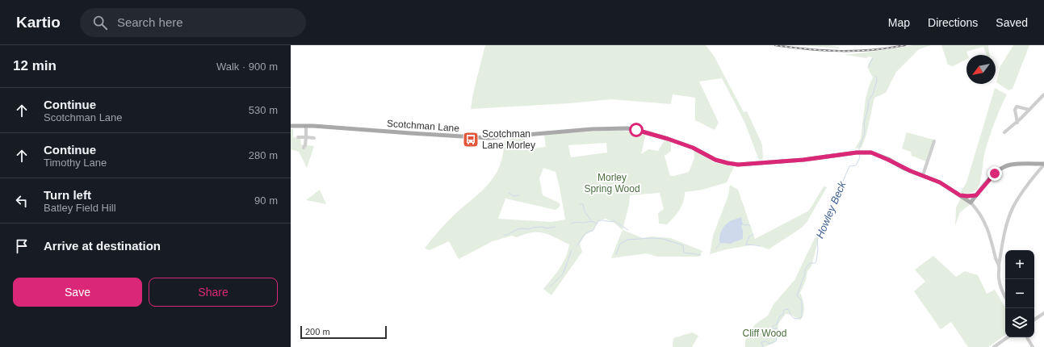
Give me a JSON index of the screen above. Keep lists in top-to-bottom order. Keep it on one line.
{"streets":{"main road":["Scotchman Lane"]},"water":["Howley Beck"],"parks":["Morley Spring Wood","Cliff Wood"],"places":{"bus stop":["Scotchman Lane Morley"]},"scale_bar":"200 m","north":"bottom left","page":{"header":"Kartio","search":"Search here","nav":["Map","Directions","Saved"],"heading":["12 min","Walk · 900 m"],"list":[["Continue","Scotchman Lane","530 m"],["Continue","Timothy Lane","280 m"],["Turn left","Batley Field Hill","90 m"],"Arrive at destination"],"map_buttons":["+","−"],"buttons":["Save","Share"],"scale":"200 m"}}
